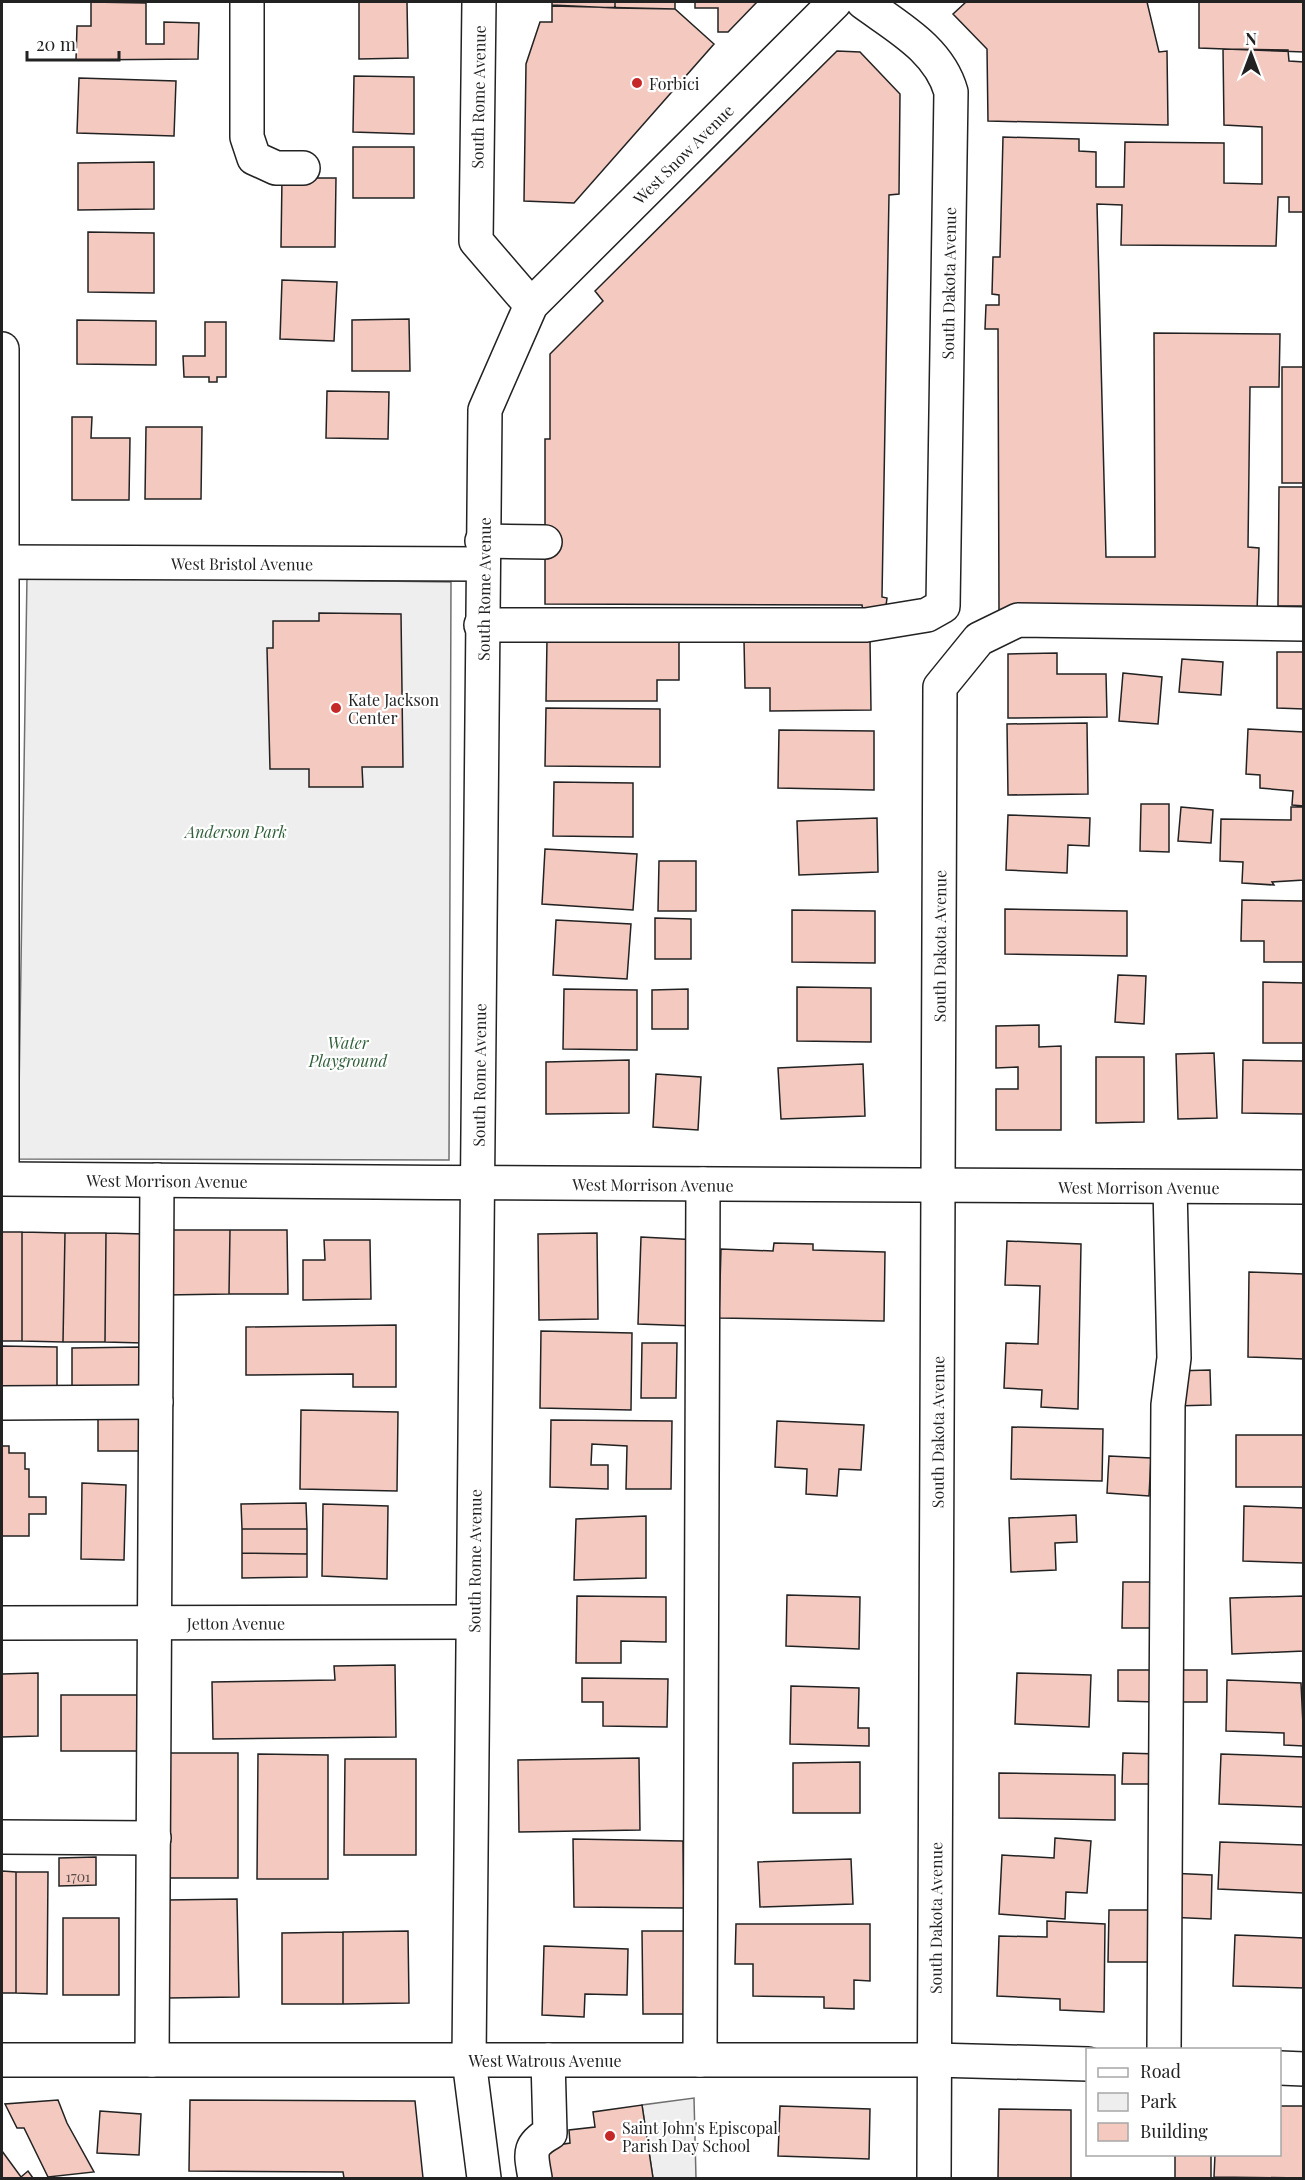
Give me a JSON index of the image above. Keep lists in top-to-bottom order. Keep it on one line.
{"streets":{"street":["South Rome Avenue","West Snow Avenue","South Dakota Avenue","West Bristol Avenue","West Morrison Avenue","Jetton Avenue","West Watrous Avenue"]},"crossings":[["South Rome Avenue","West Snow Avenue"],["South Rome Avenue","South Dakota Avenue"],["South Rome Avenue","West Bristol Avenue"],["South Rome Avenue","West Morrison Avenue"],["South Rome Avenue","Jetton Avenue"],["South Rome Avenue","West Watrous Avenue"],["South Dakota Avenue","West Morrison Avenue"],["South Dakota Avenue","West Watrous Avenue"]],"parks":["Anderson Park","Water Playground"],"places":["Forbici","Kate Jackson Center","Saint John's Episcopal Parish Day School"],"house_numbers":["1701"],"legend":["Road","Park","Building"],"scale_bar":"20 m","north":"top"}
